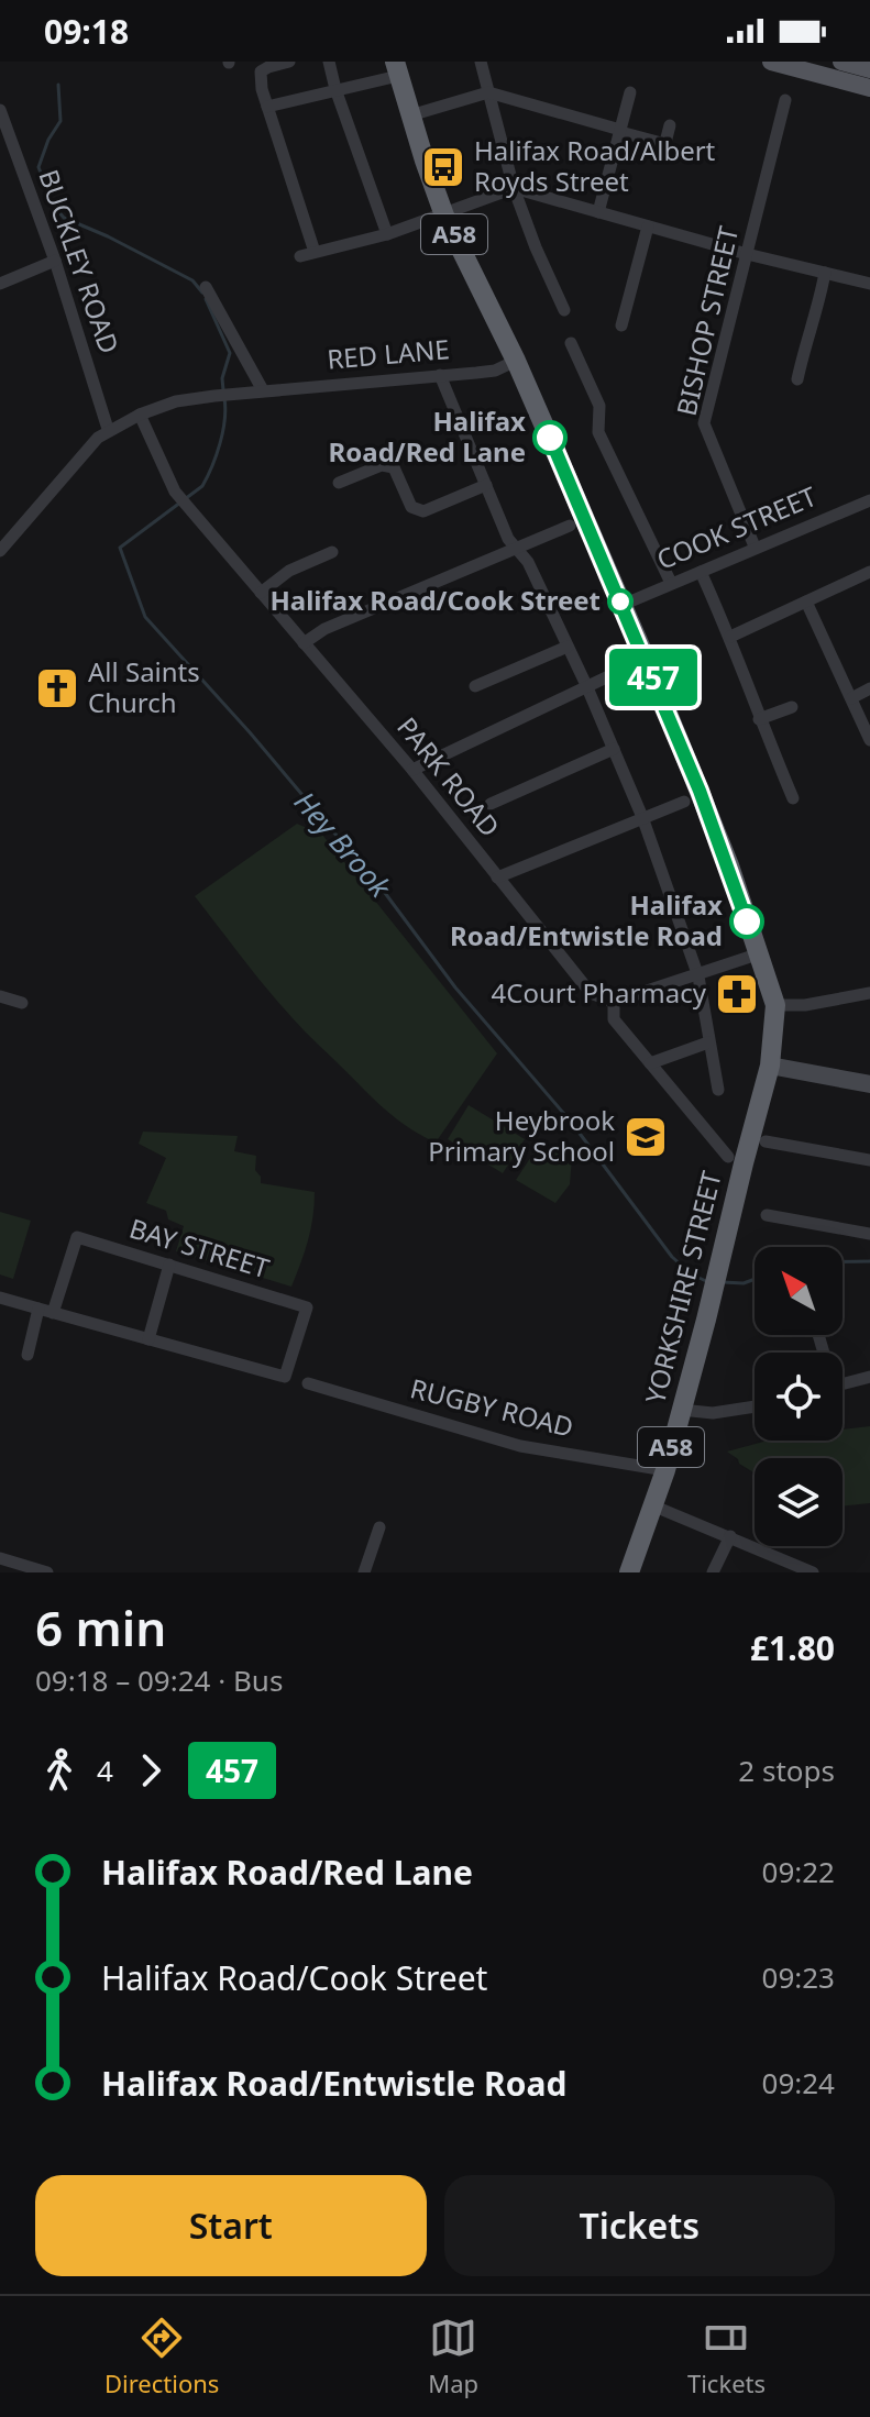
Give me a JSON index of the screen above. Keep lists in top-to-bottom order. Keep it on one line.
{"streets":{"highway":["A58","YORKSHIRE STREET"],"street":["BUCKLEY ROAD","BISHOP STREET","RED LANE","COOK STREET","PARK ROAD","BAY STREET","RUGBY ROAD"]},"crossings":[["A58","RED LANE"],["A58","COOK STREET"],["A58","YORKSHIRE STREET"],["BUCKLEY ROAD","RED LANE"],["BISHOP STREET","COOK STREET"],["RED LANE","PARK ROAD"],["YORKSHIRE STREET","RUGBY ROAD"]],"water":["Hey Brook"],"places":{"bus stop":["Halifax Road/Albert Royds Street"],"other":["Halifax Road/Red Lane","Halifax Road/Cook Street","Halifax Road/Entwistle Road"],"church":["All Saints Church"],"pharmacy":["4Court Pharmacy"],"school or university":["Heybrook Primary School"]},"lines":["bus line 457"],"north":"top left","page":{"status":"09:18","on_map":"457","heading":["6 min","09:18 – 09:24 · Bus","£1.80"],"legs":["4","457","2 stops"],"list":[{"name":"Halifax Road/Red Lane","value":"09:22"},{"name":"Halifax Road/Cook Street","value":"09:23"},{"name":"Halifax Road/Entwistle Road","value":"09:24"}],"buttons":["Start","Tickets"],"tabs":["Directions","Map","Tickets"]}}
